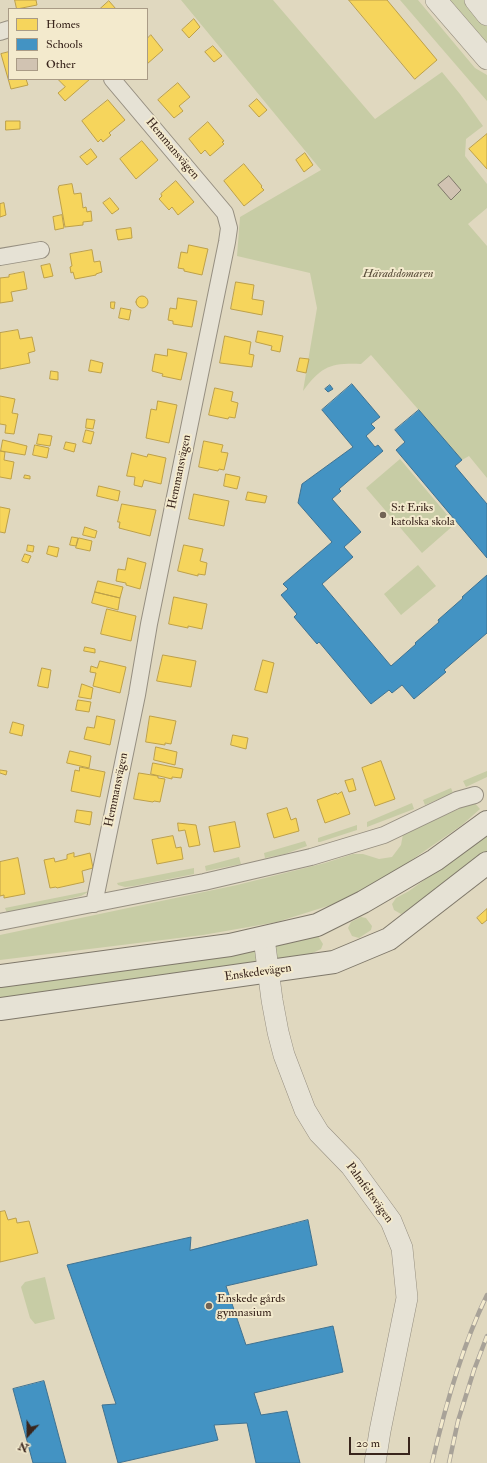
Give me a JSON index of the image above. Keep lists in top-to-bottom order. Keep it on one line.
{"streets":{"main road":["Enskedevägen"],"street":["Hemmansvägen","Palmfeltsvägen"]},"crossings":[["Enskedevägen","Palmfeltsvägen"]],"parks":["Häradsdomaren"],"places":["S:t Eriks katolska skola","Enskede gårds gymnasium"],"legend":["Homes","Schools","Other"],"scale_bar":"20 m","north":"bottom"}
